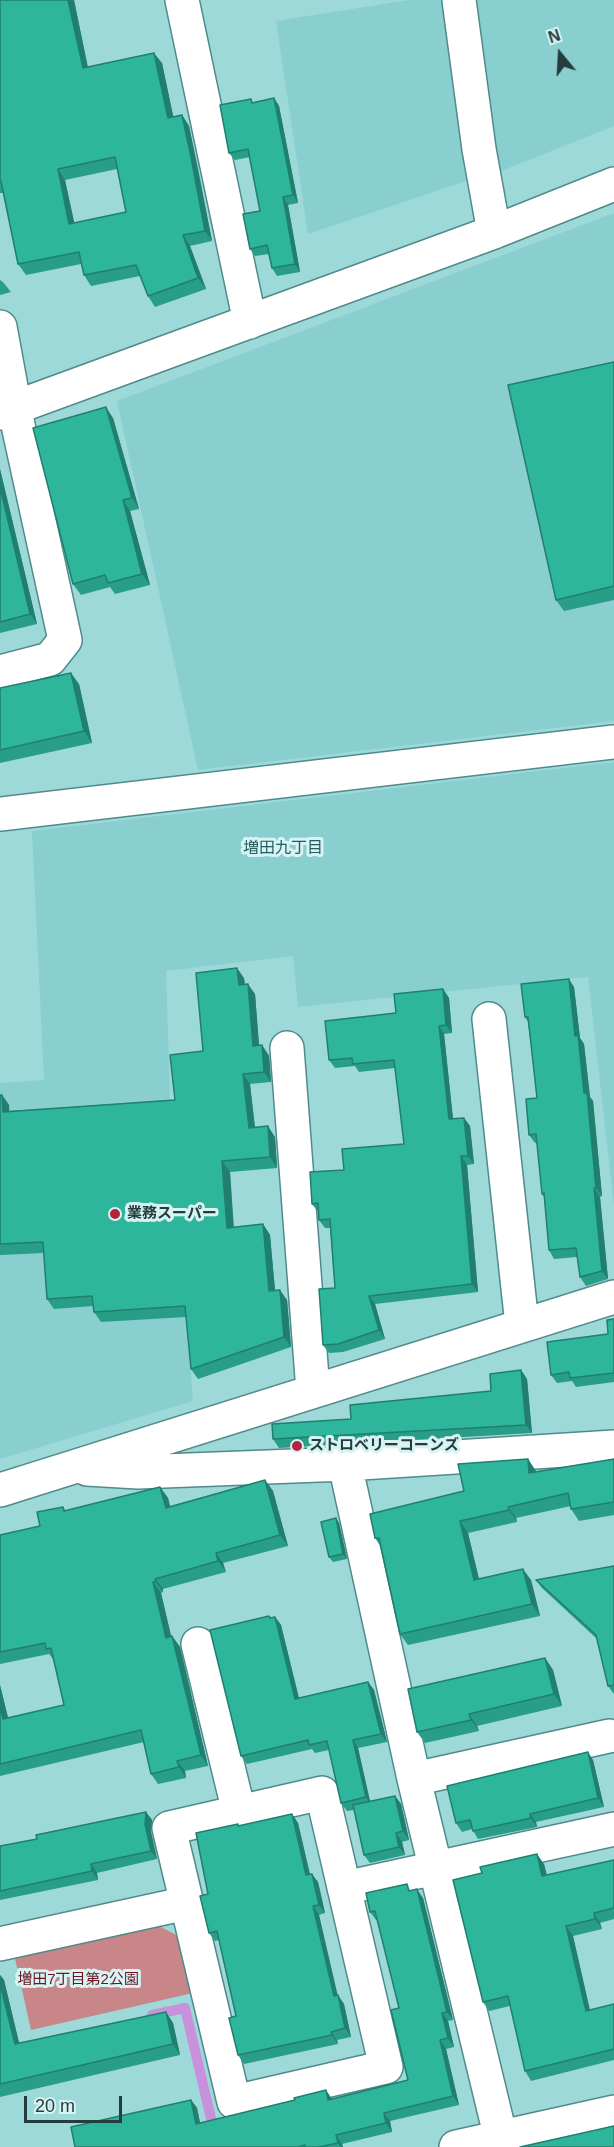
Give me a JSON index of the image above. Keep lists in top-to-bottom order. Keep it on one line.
{"districts":["増田九丁目"],"parks":["増田7丁目第2公園"],"places":["業務スーパー","ストロベリーコーンズ"],"scale_bar":"20 m","north":"top"}
